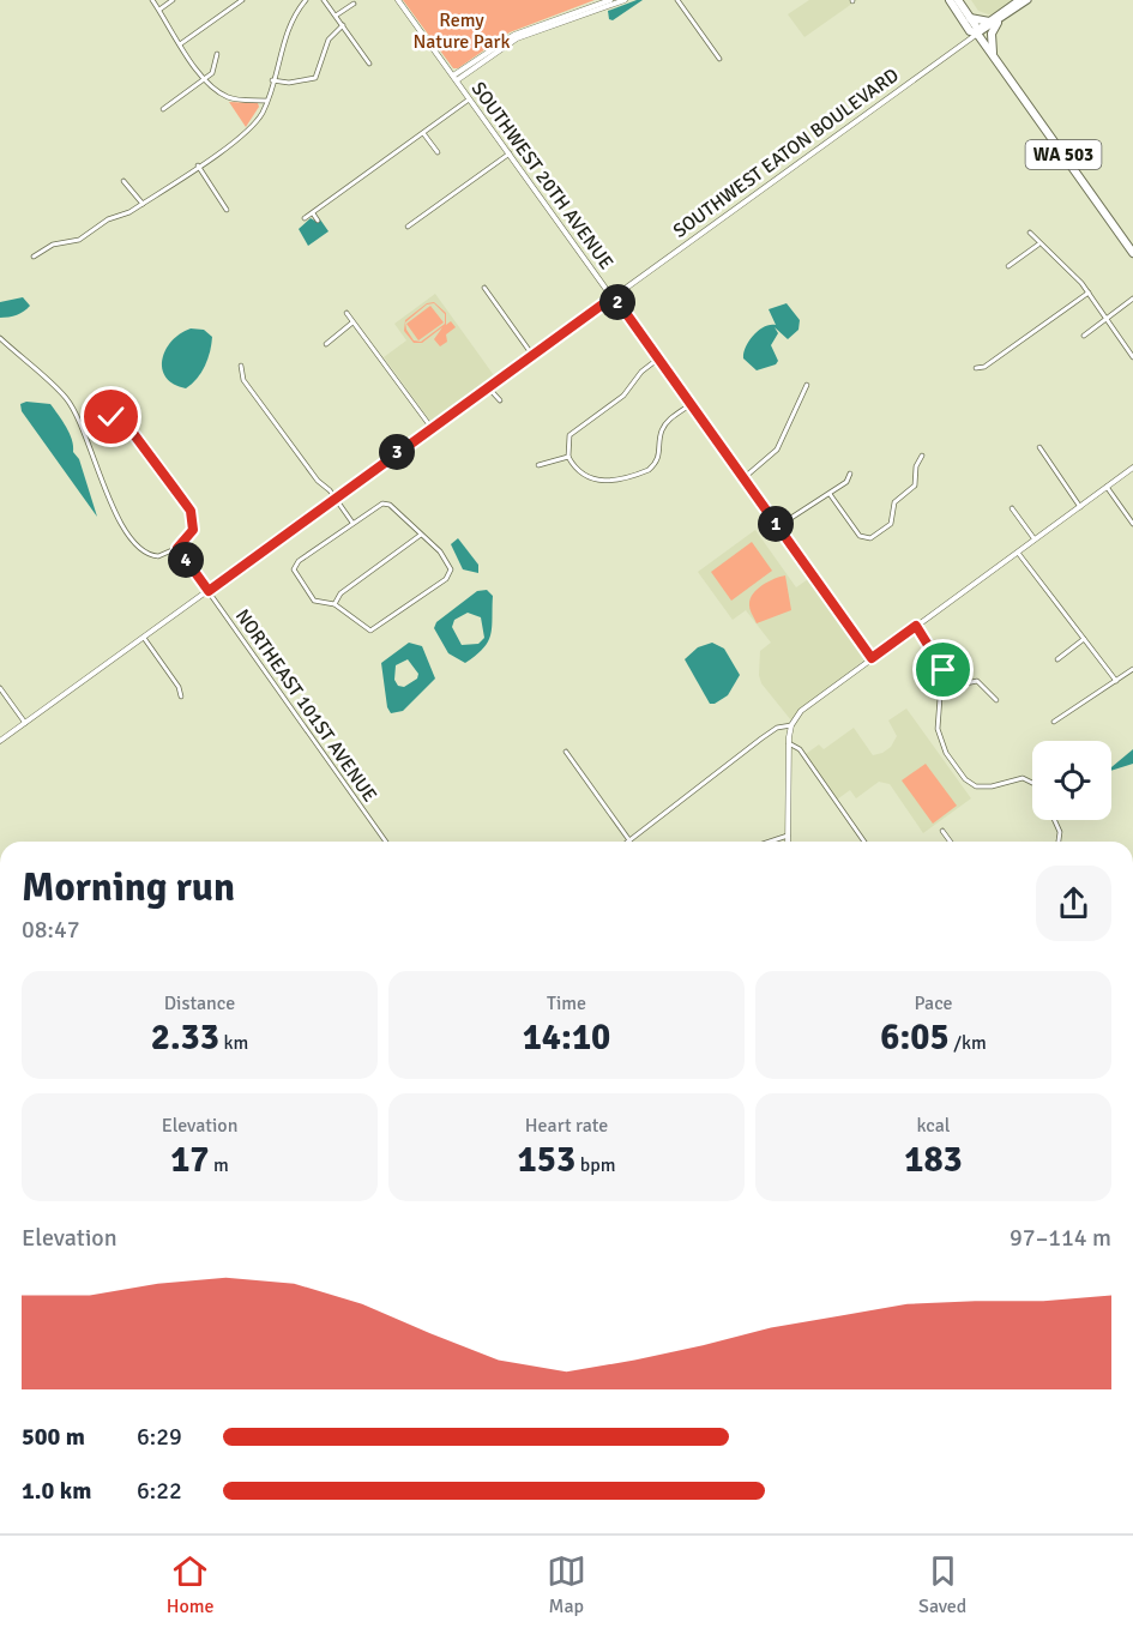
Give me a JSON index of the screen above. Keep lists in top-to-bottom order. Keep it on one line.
{"streets":{"highway":["WA 503"],"main road":["SOUTHWEST EATON BOULEVARD"],"street":["SOUTHWEST 20TH AVENUE","NORTHEAST 101ST AVENUE"]},"crossings":[["SOUTHWEST EATON BOULEVARD","WA 503"],["SOUTHWEST EATON BOULEVARD","SOUTHWEST 20TH AVENUE"],["SOUTHWEST EATON BOULEVARD","NORTHEAST 101ST AVENUE"]],"parks":["Remy Nature Park"],"page":{"pins":["2","3","1","4"],"heading":["Morning run","08:47"],"stats":[["Distance","2.33 km"],["Time","14:10"],["Pace","6:05 /km"],["Elevation","17 m"],["Heart rate","153 bpm"],["kcal","183"]],"chart":["Elevation","97–114 m"],"list":[{"name":"500 m","note":"6:29"},{"name":"1.0 km","note":"6:22"}],"tabs":["Home","Map","Saved"]}}
